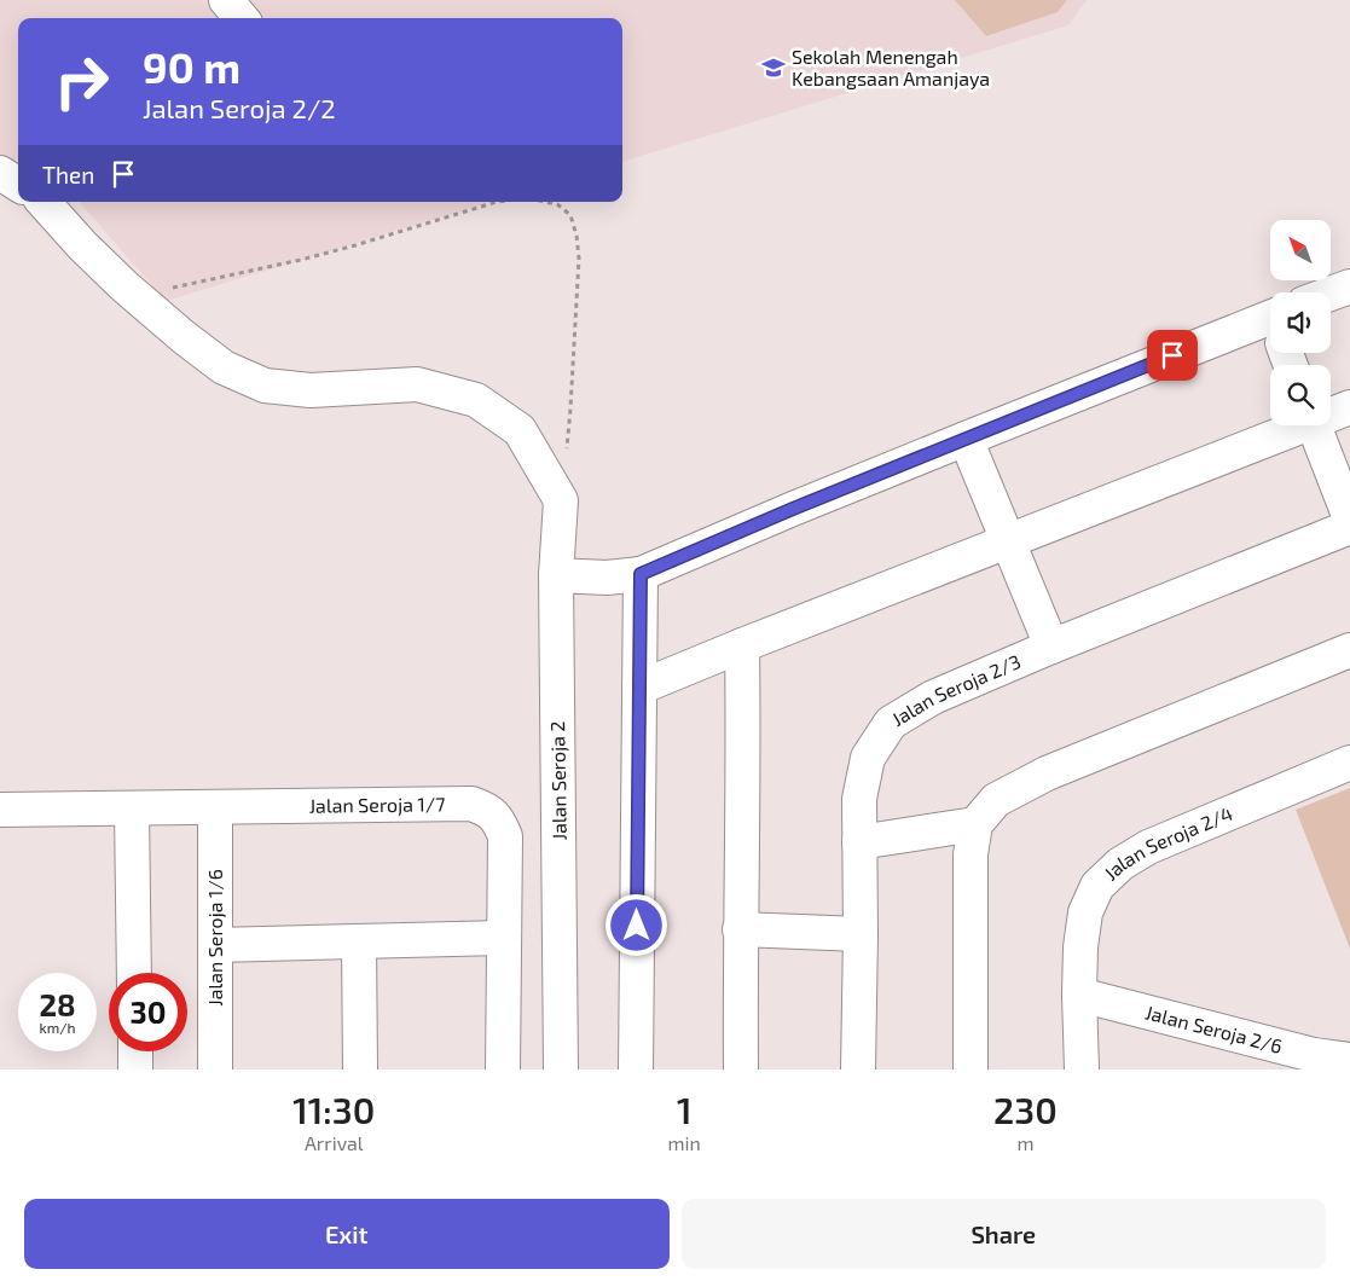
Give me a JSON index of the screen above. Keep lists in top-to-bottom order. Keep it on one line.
{"streets":{"street":["Jalan Seroja 2/3","Jalan Seroja 2","Jalan Seroja 1/7","Jalan Seroja 2/4","Jalan Seroja 1/6","Jalan Seroja 2/6"]},"crossings":[["Jalan Seroja 1/7","Jalan Seroja 1/6"],["Jalan Seroja 2/4","Jalan Seroja 2/6"]],"places":{"school or university":["Sekolah Menengah Kebangsaan Amanjaya"]},"north":"top left","page":{"turn":["90 m","Jalan Seroja 2/2"],"then":"Then","speed":"28 km/h","limit":"30","eta":["11:30","Arrival","1","min","230","m"],"buttons":["Exit","Share"]}}
